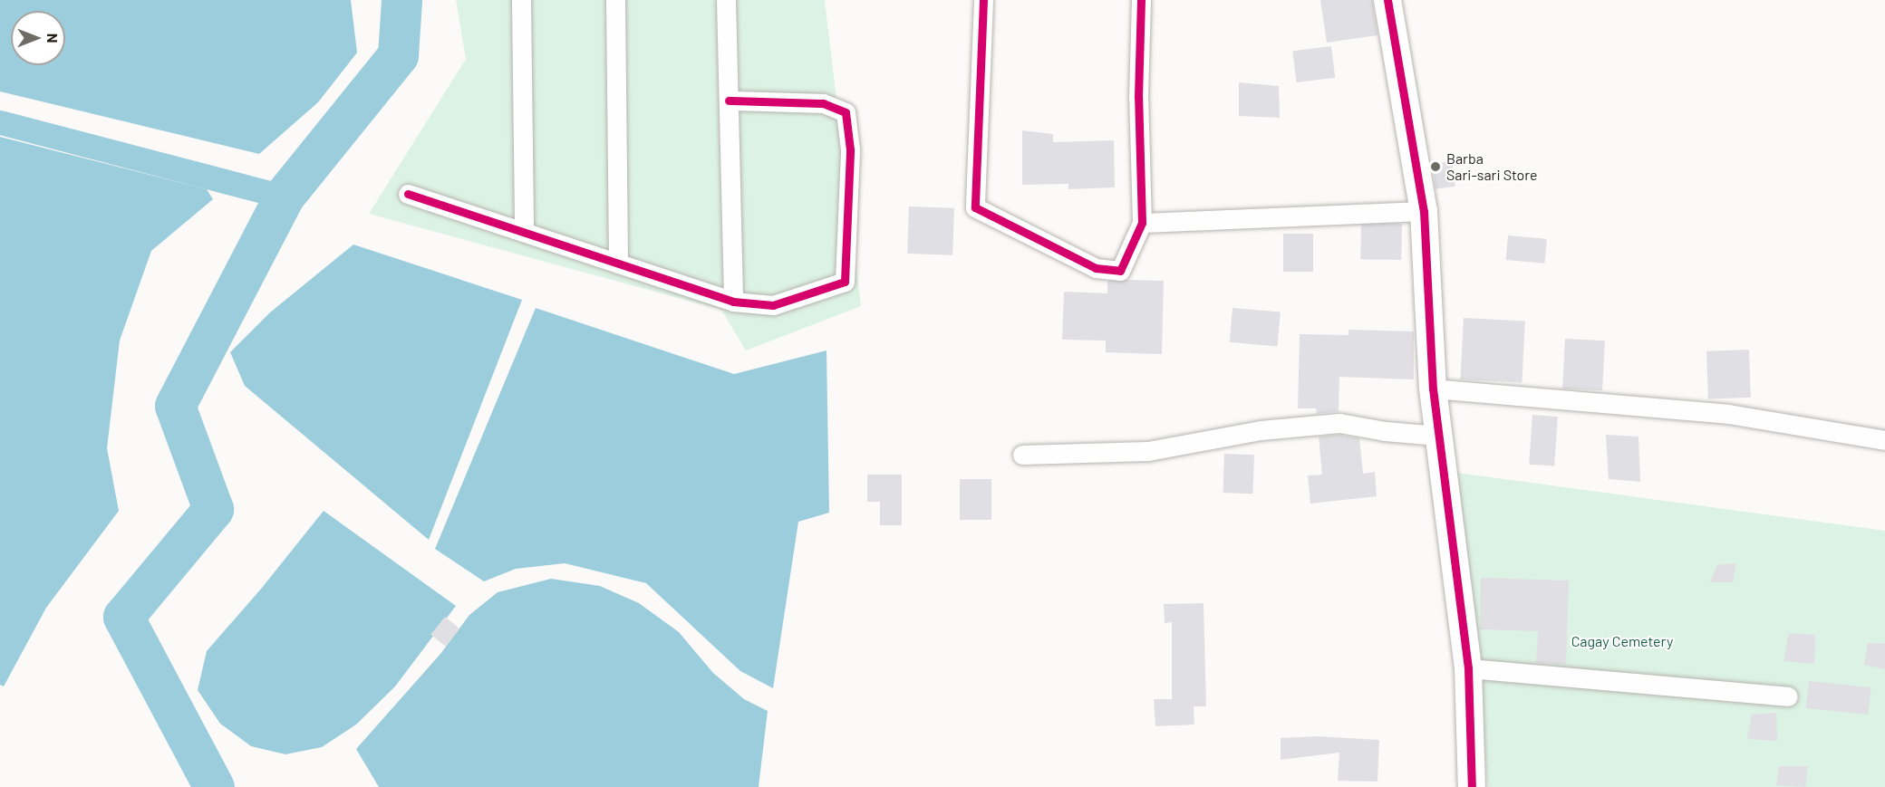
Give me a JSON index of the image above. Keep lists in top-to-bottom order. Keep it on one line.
{"parks":["Cagay Cemetery"],"places":["Barba Sari-sari Store"],"north":"right"}
